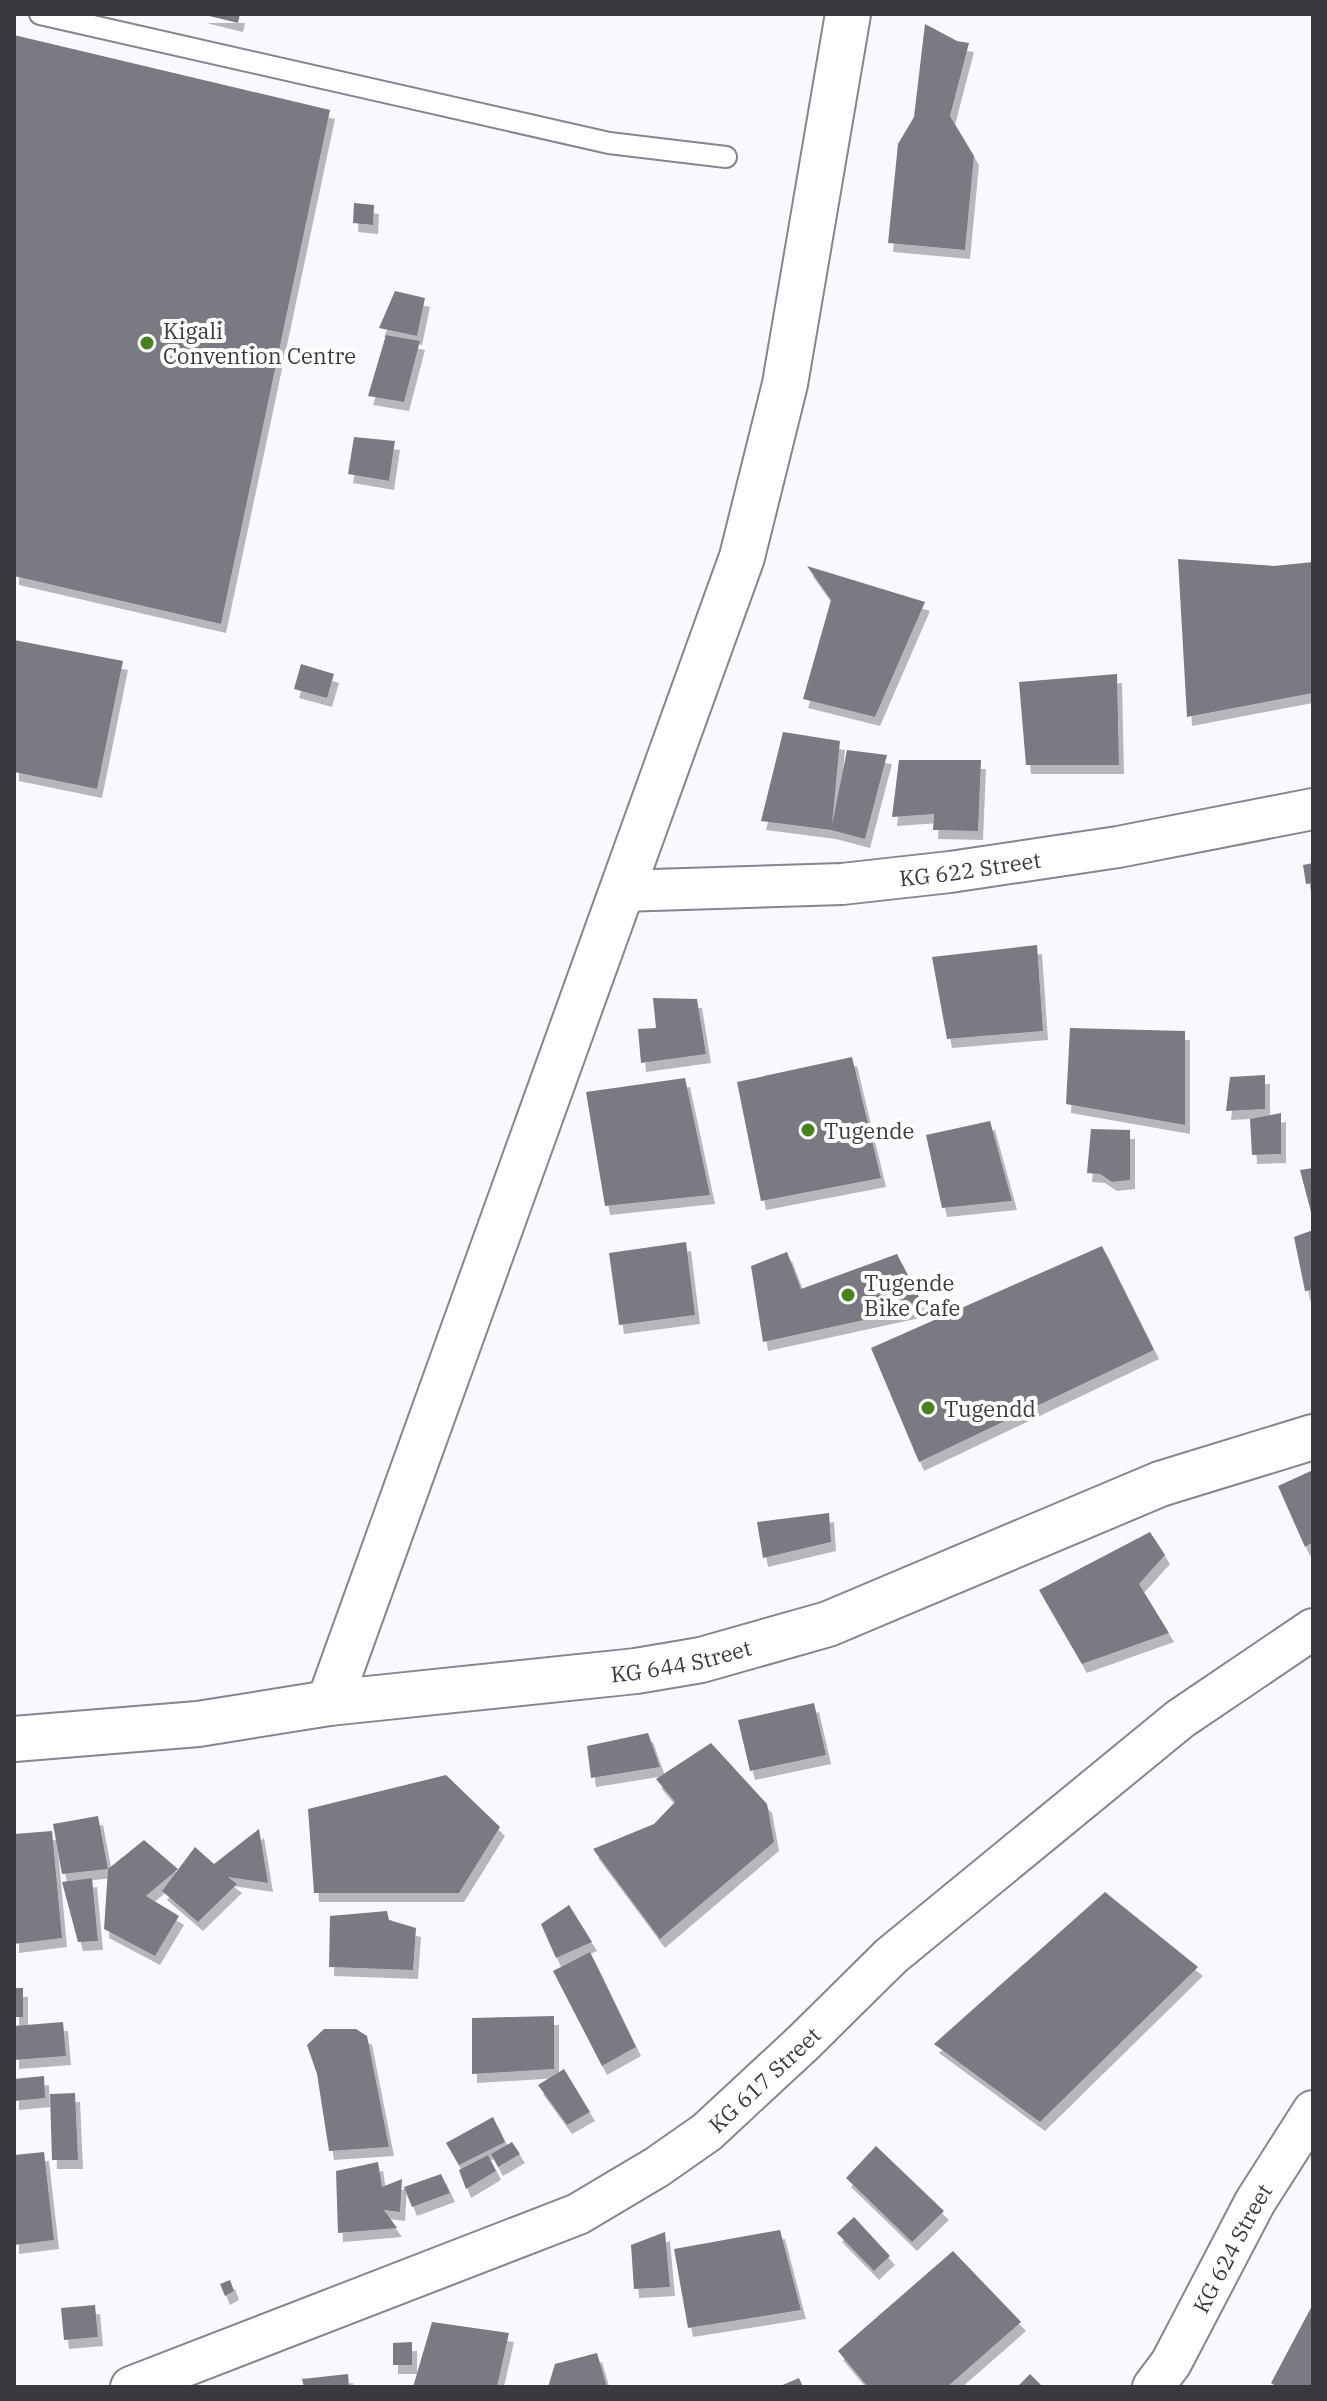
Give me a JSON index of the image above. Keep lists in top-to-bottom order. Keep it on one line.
{"streets":{"main road":["KG 644 Street"],"street":["KG 622 Street","KG 617 Street","KG 624 Street"]},"places":["Kigali Convention Centre","Tugende","Tugende Bike Cafe","Tugendd"]}
